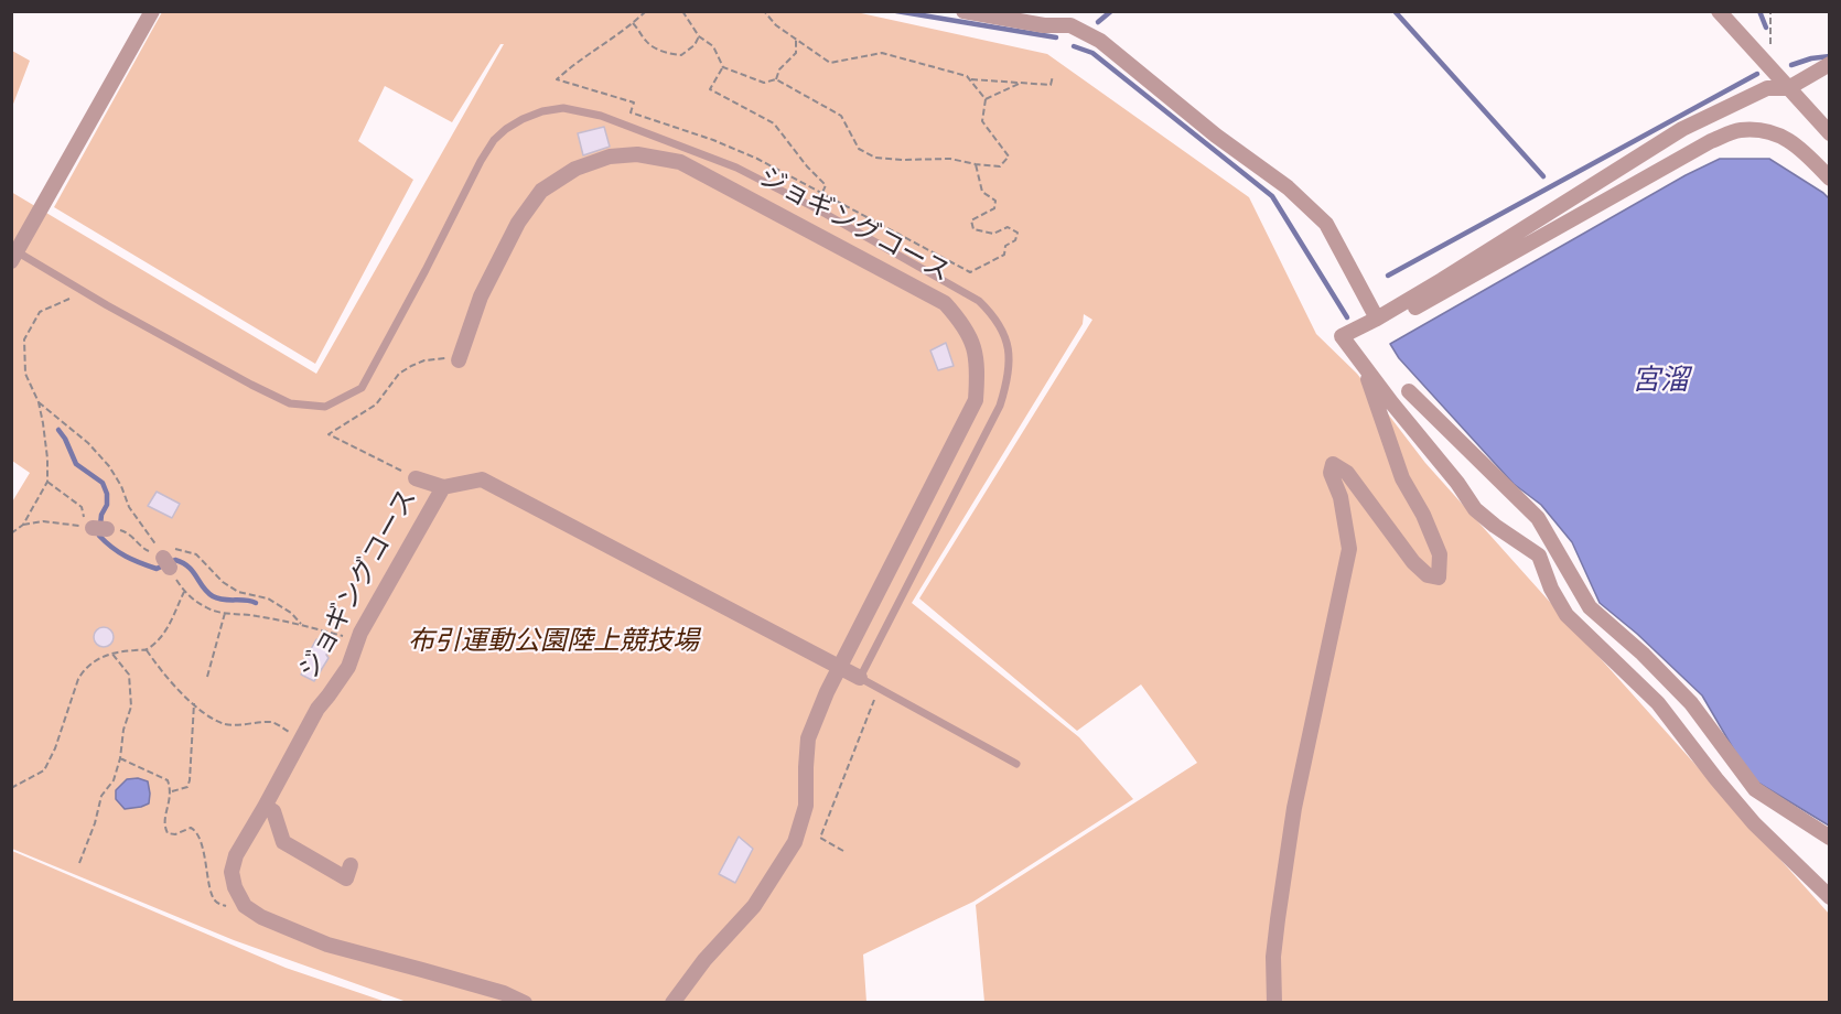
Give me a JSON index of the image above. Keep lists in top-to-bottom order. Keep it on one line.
{"streets":{"street":["ジョギングコース"]},"water":["宮溜"],"parks":["布引運動公園陸上競技場"]}
